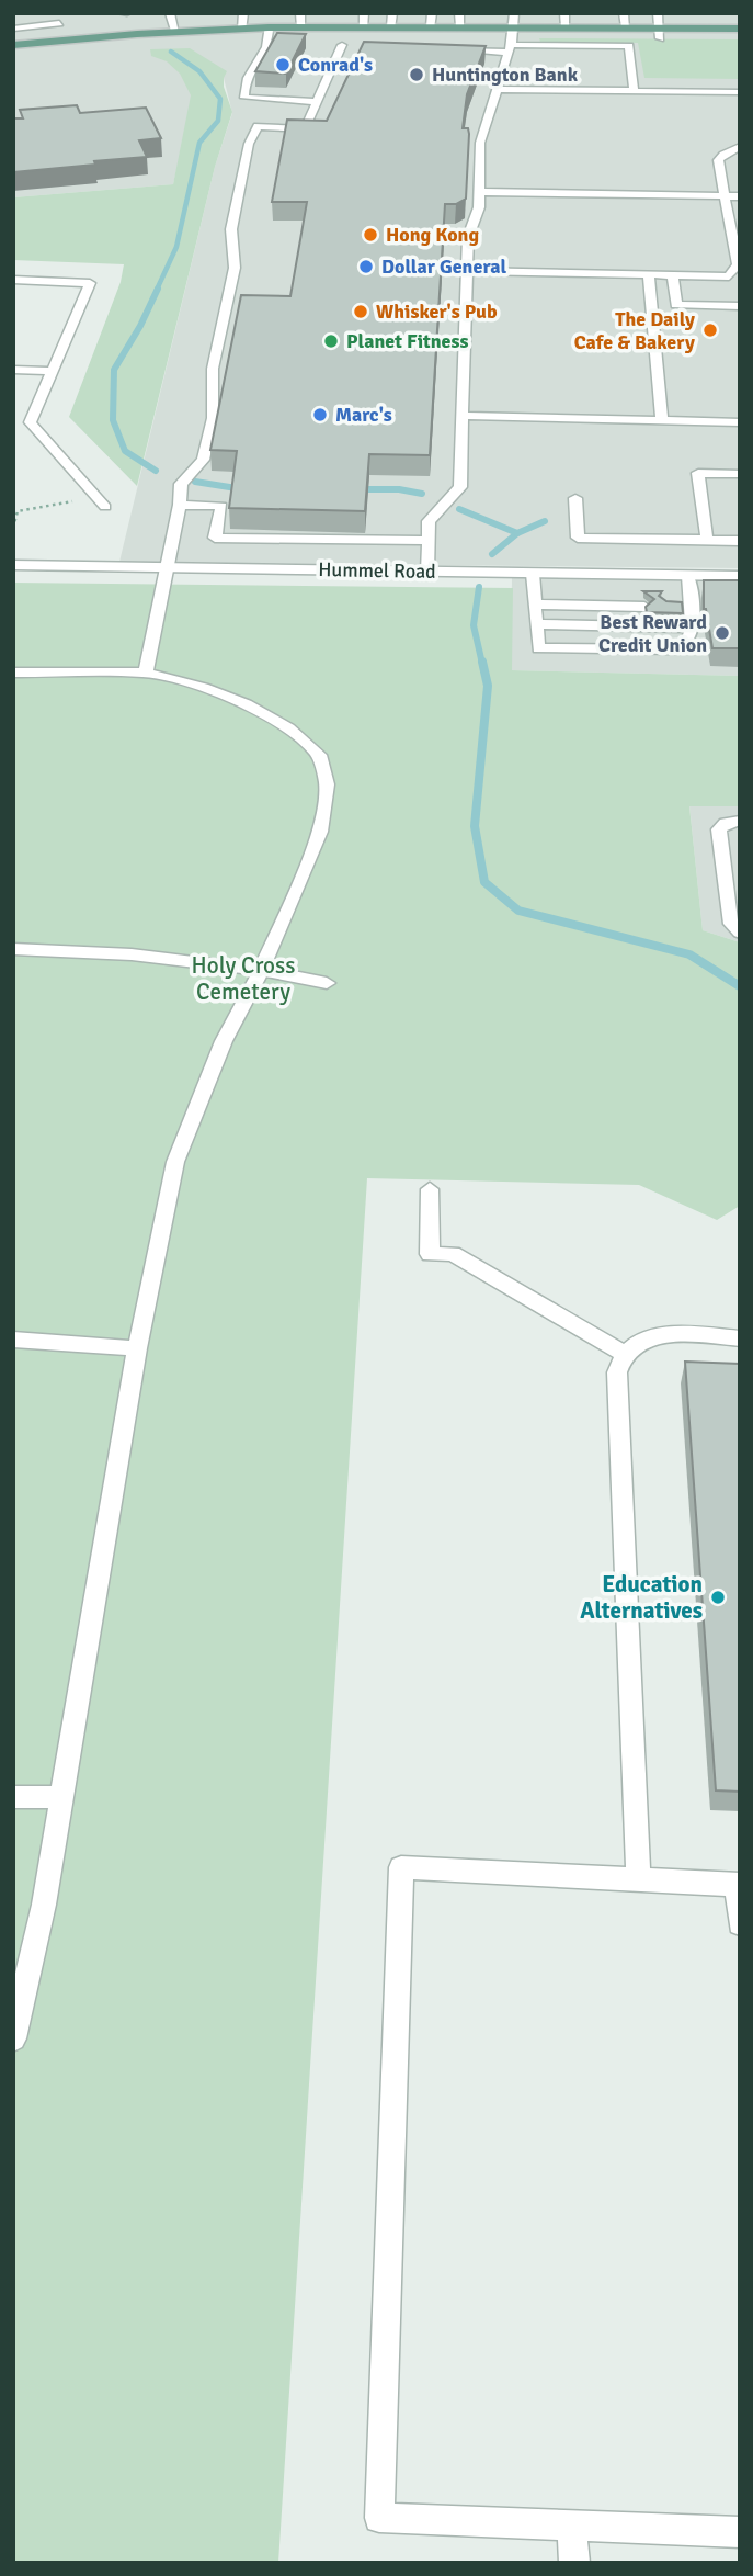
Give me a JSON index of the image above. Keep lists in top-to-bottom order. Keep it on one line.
{"streets":{"street":["Hummel Road"]},"parks":["Holy Cross Cemetery"],"places":["Conrad's","Huntington Bank","Hong Kong","Dollar General","Whisker's Pub","The Daily Cafe & Bakery","Planet Fitness","Marc's","Best Reward Credit Union","Education Alternatives"]}
